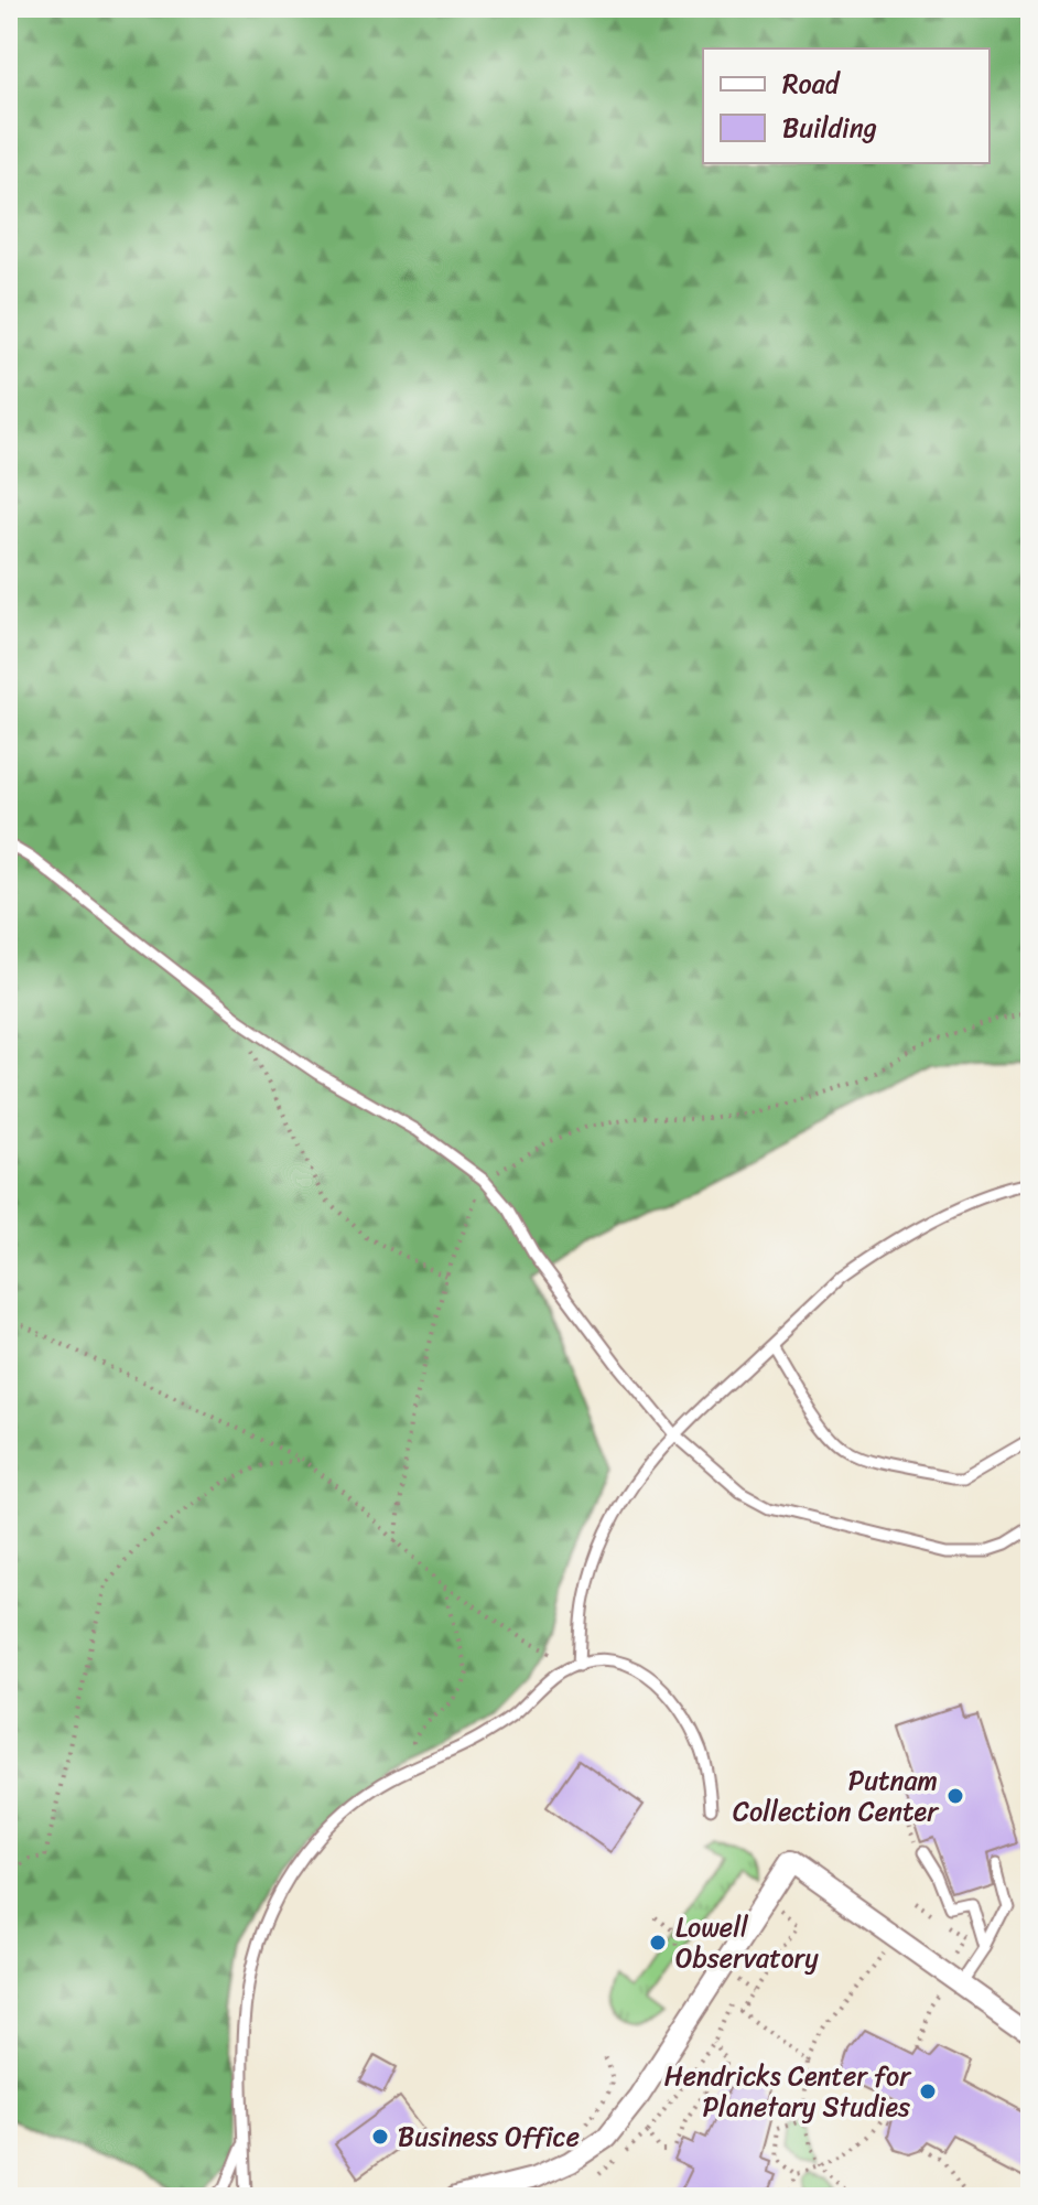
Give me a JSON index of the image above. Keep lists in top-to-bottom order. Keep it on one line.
{"places":["Putnam Collection Center","Lowell Observatory","Hendricks Center for Planetary Studies","Business Office"],"legend":["Road","Building"]}
